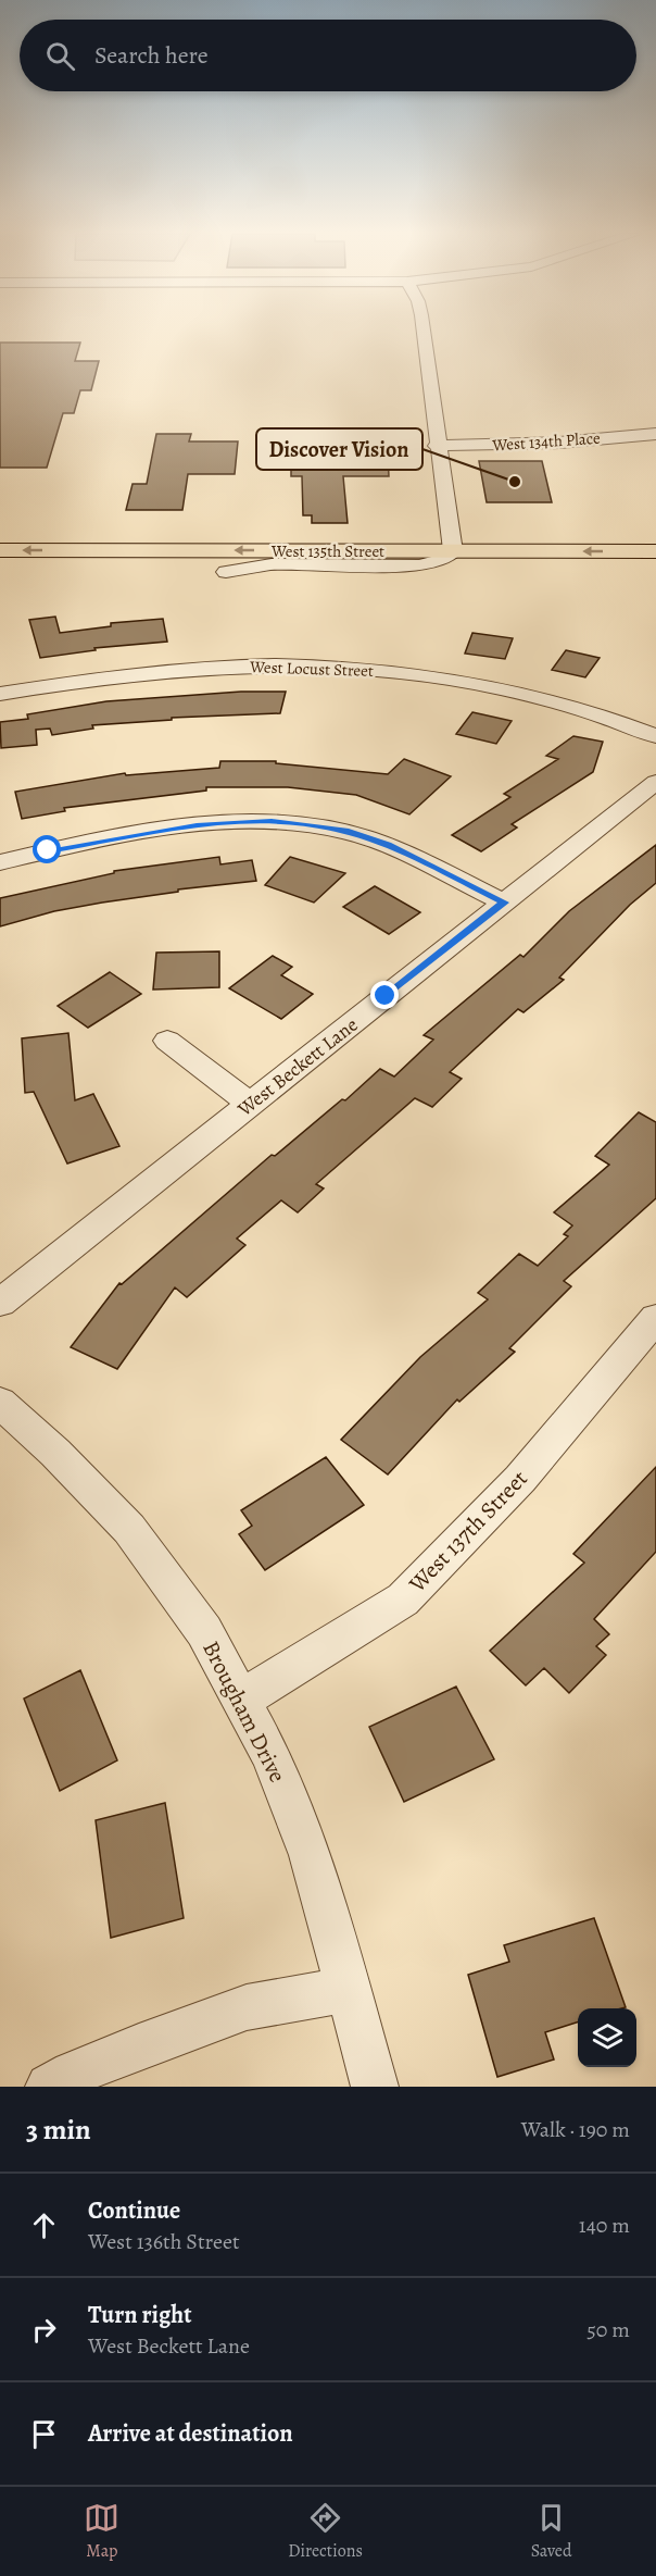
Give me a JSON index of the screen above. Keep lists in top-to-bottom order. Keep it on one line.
{"streets":{"main road":["West 135th Street"],"street":["West 134th Place","West Locust Street","West Beckett Lane","West 137th Street","Brougham Drive"]},"crossings":[["West 137th Street","Brougham Drive"]],"places":["Discover Vision"],"page":{"search":"Search here","heading":["3 min","Walk · 190 m"],"list":[["Continue","West 136th Street","140 m"],["Turn right","West Beckett Lane","50 m"],"Arrive at destination"],"nav":["Map","Directions","Saved"]}}
